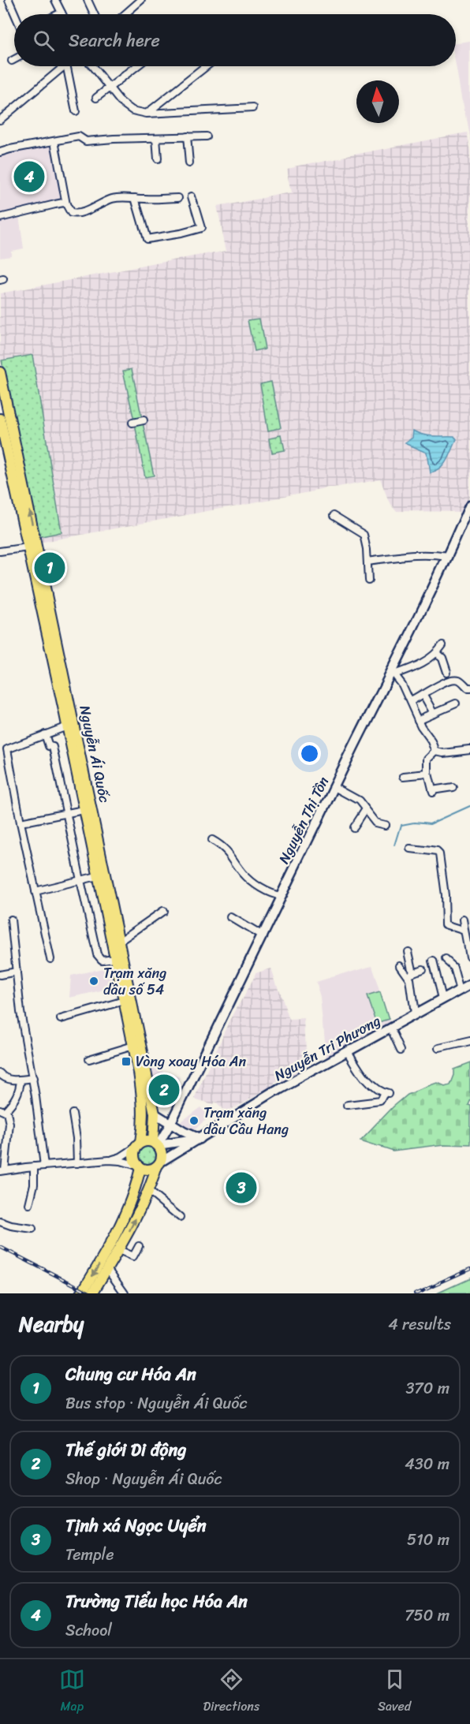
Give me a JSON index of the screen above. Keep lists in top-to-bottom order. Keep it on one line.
{"streets":{"main road":["Nguyễn Ái Quốc"],"street":["Nguyễn Thị Tồn","Nguyễn Tri Phương"]},"crossings":[["Nguyễn Ái Quốc","Nguyễn Thị Tồn"],["Nguyễn Ái Quốc","Nguyễn Tri Phương"],["Nguyễn Thị Tồn","Nguyễn Tri Phương"]],"places":{"other":["Trạm xăng dầu số 54","Trạm xăng dầu Cầu Hang"],"transit":["Vòng xoay Hóa An"]},"north":"top","page":{"search":"Search here","pins":["4","1","2","3"],"heading":["Nearby","4 results"],"list":[{"mark":"1","name":"Chung cư Hóa An","note":"Bus stop · Nguyễn Ái Quốc","value":"370 m"},{"mark":"2","name":"Thế giới Di động","note":"Shop · Nguyễn Ái Quốc","value":"430 m"},{"mark":"3","name":"Tịnh xá Ngọc Uyển","note":"Temple","value":"510 m"},{"mark":"4","name":"Trường Tiểu học Hóa An","note":"School","value":"750 m"}],"nav":["Map","Directions","Saved"]}}
